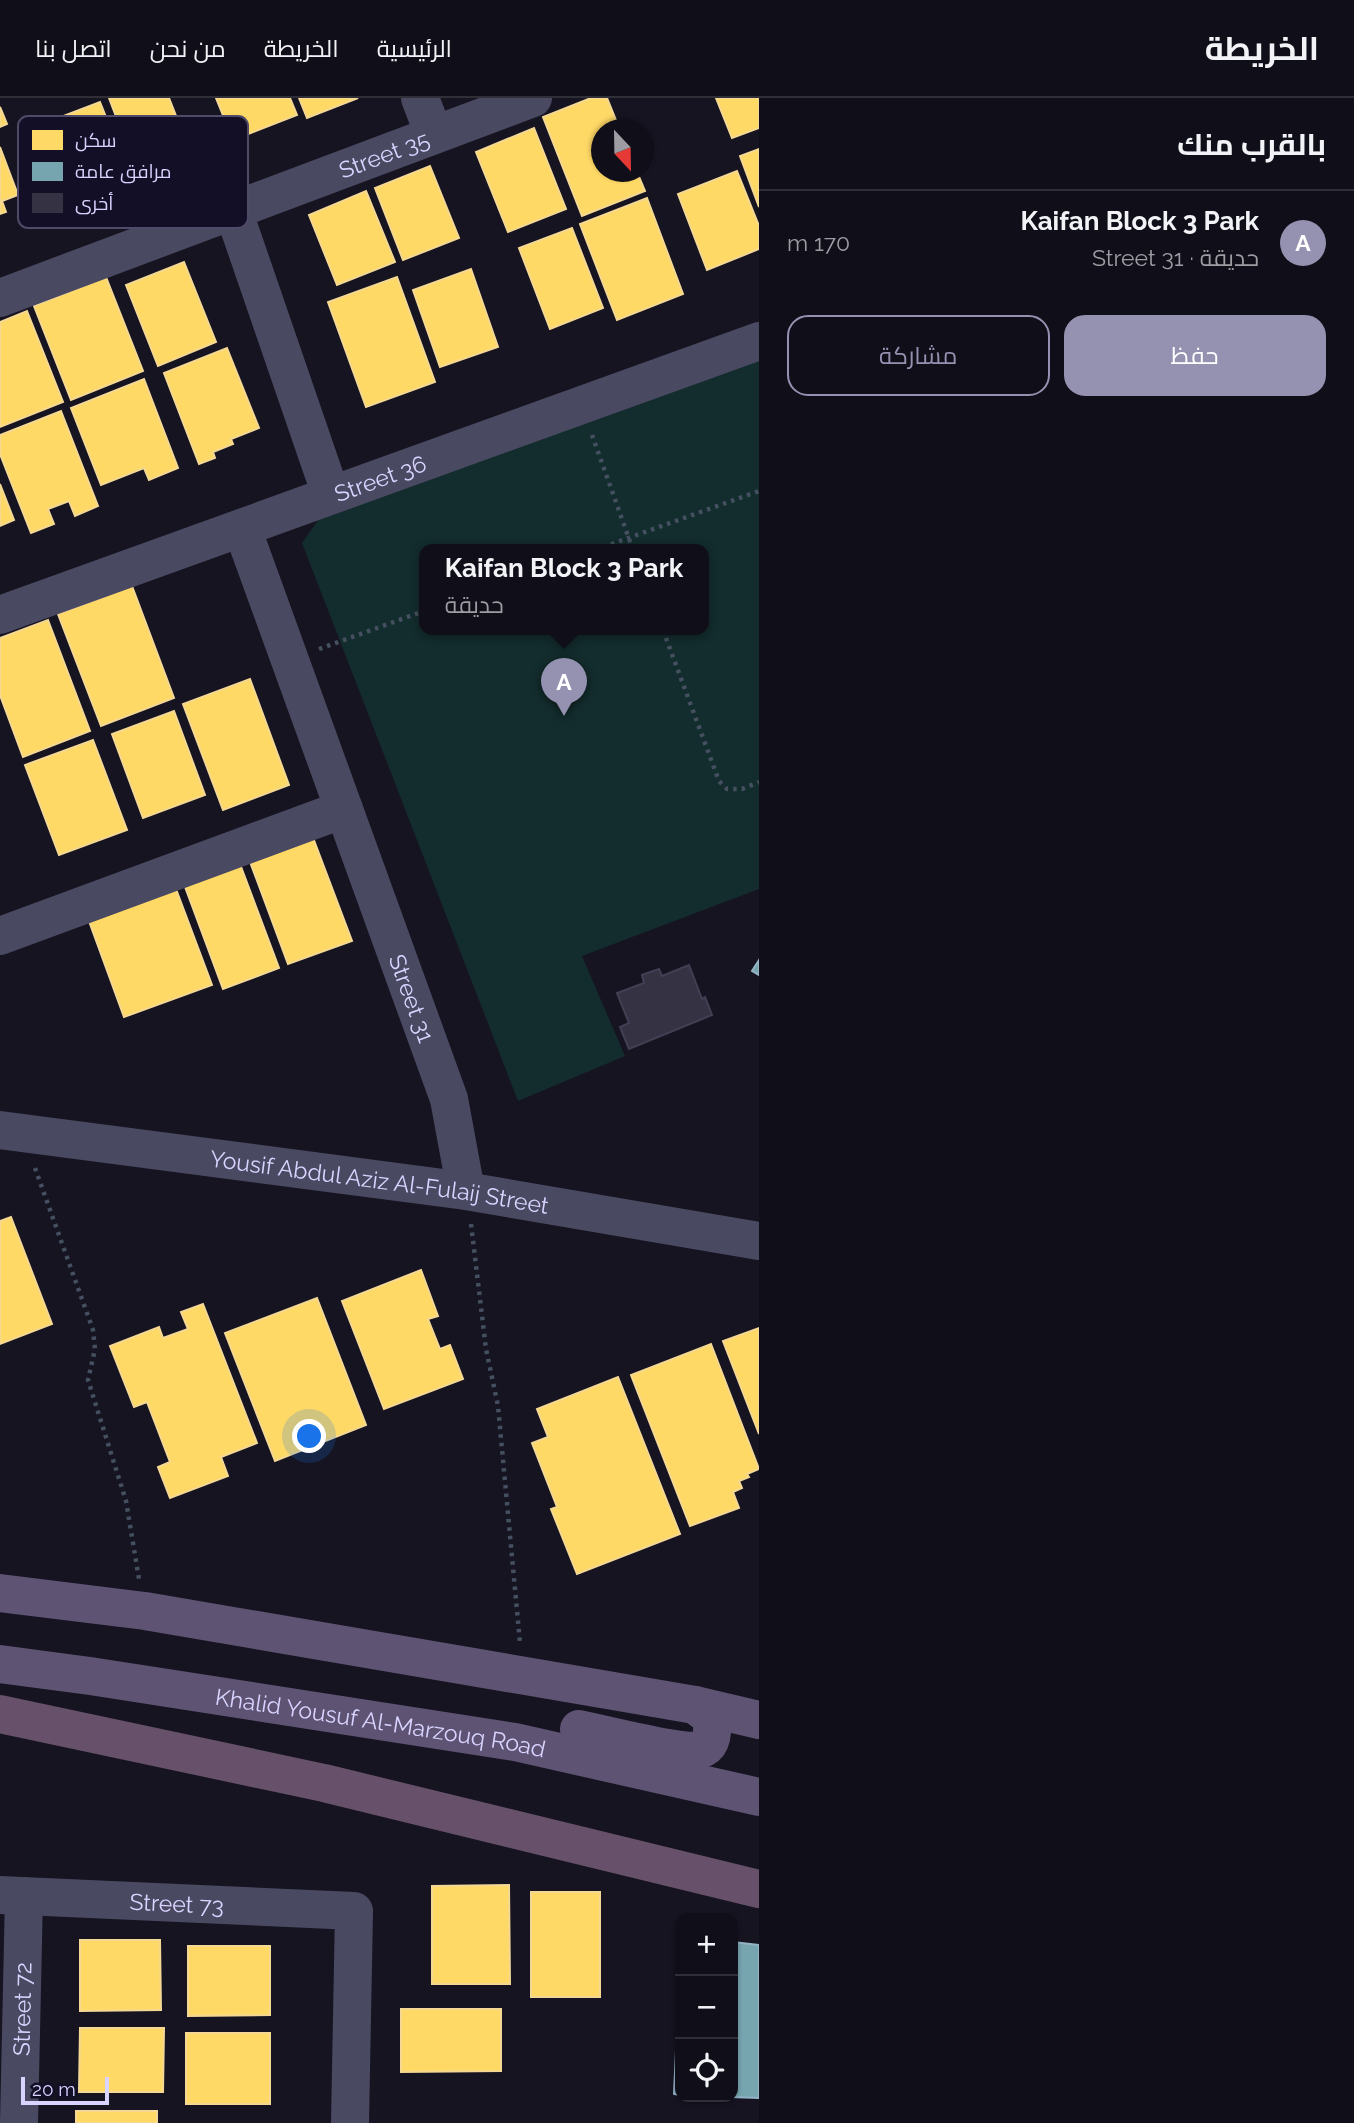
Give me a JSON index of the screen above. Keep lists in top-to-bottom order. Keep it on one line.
{"streets":{"main road":["Khalid Yousuf Al-Marzouq Road"],"street":["Street 35","Street 36","Street 31","Yousif Abdul Aziz Al-Fulaij Street","Street 73","Street 72"]},"crossings":[["Street 36","Street 31"],["Street 31","Yousif Abdul Aziz Al-Fulaij Street"],["Street 73","Street 72"]],"legend":["سكن","مرافق عامة","أخرى"],"scale_bar":"20 m","north":"bottom","page":{"header":"الخريطة","nav":["الرئيسية","الخريطة","من نحن","اتصل بنا"],"heading":"بالقرب منك","list":[{"mark":"A","name":"Kaifan Block 3 Park","note":"حديقة · Street 31","value":"170 m"}],"buttons":["حفظ","مشاركة"],"popup":["Kaifan Block 3 Park","حديقة"],"pins":"A","map_buttons":["+","−"],"scale":"20 m"}}
